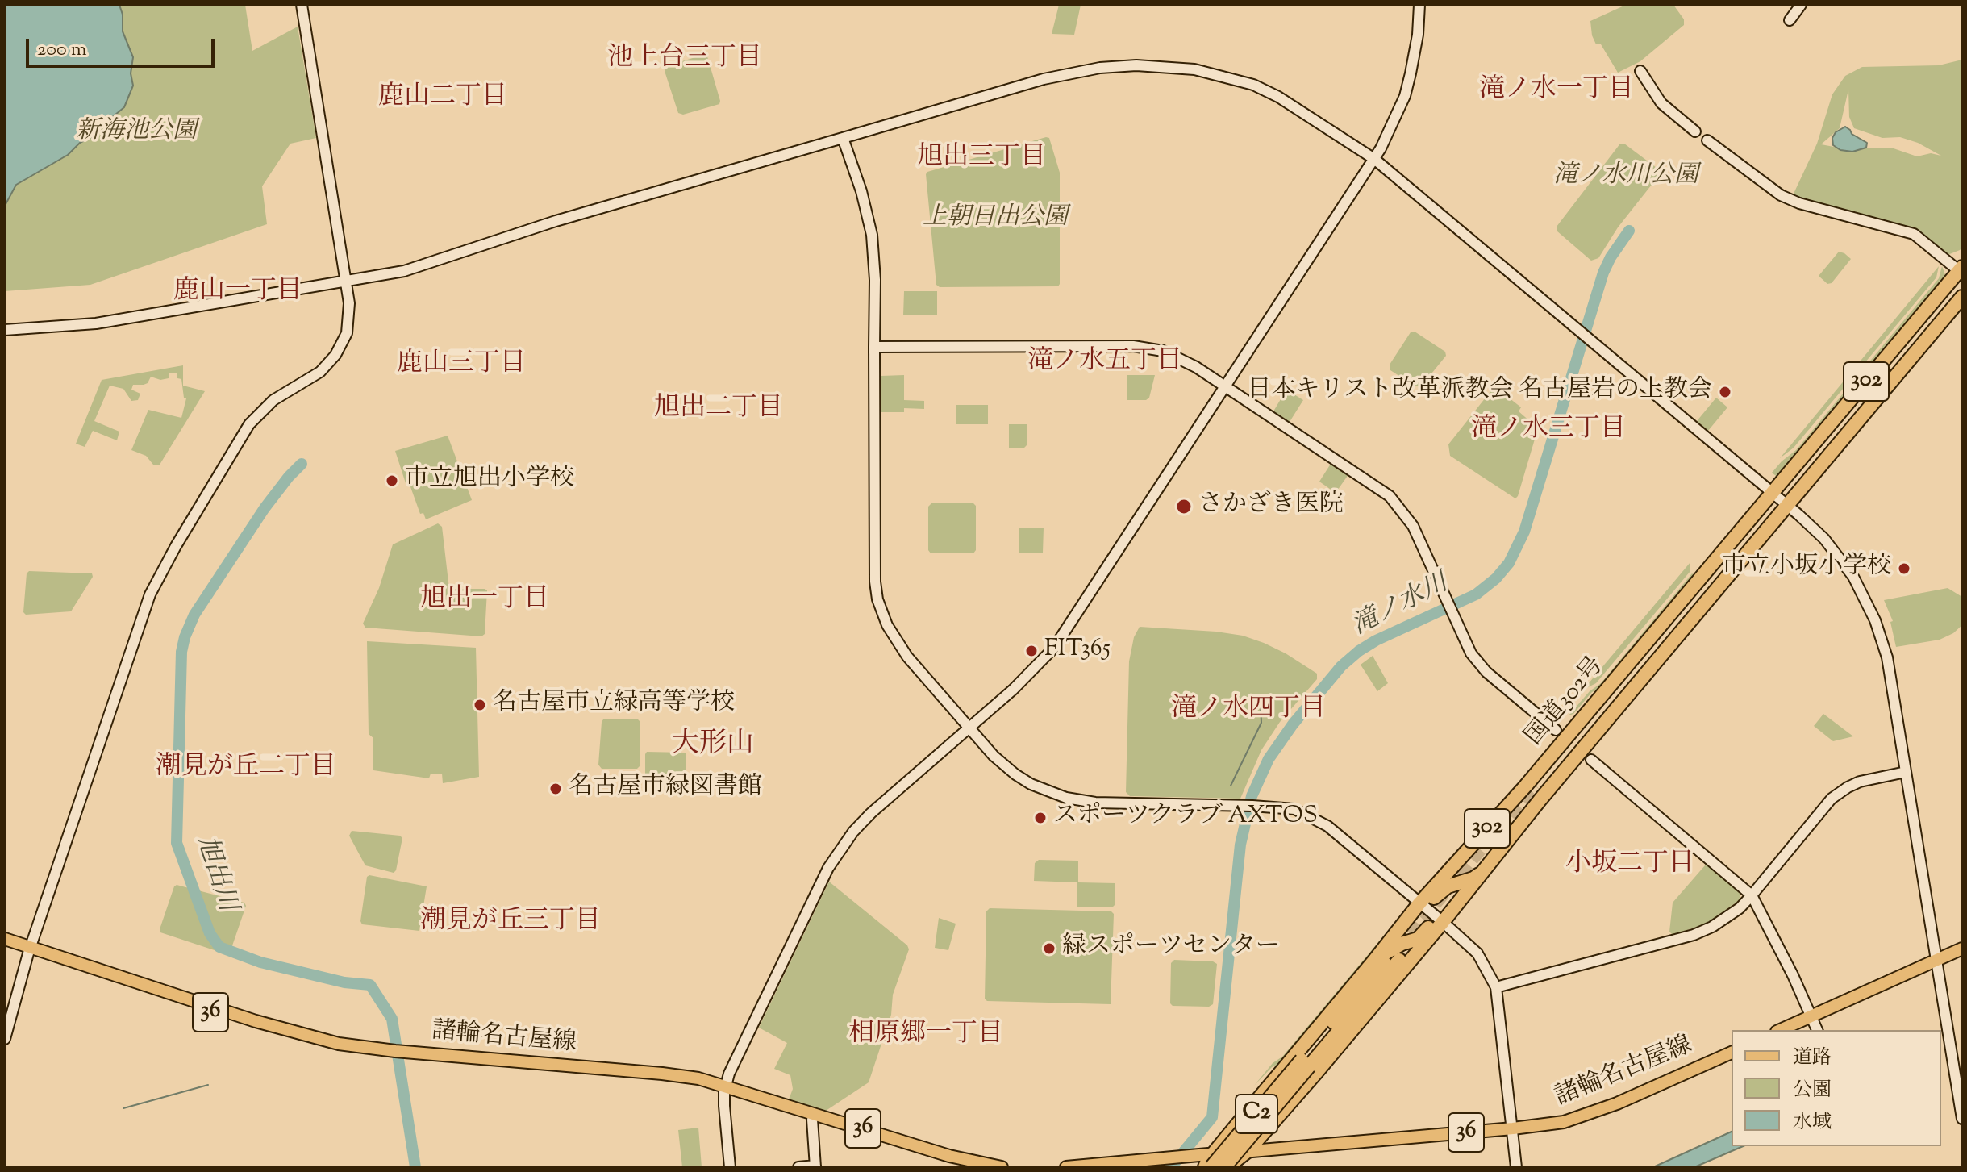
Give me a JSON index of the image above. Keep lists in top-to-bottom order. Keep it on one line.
{"streets":{"highway":["302","国道302号","C2"],"main road":["36","諸輪名古屋線"]},"crossings":[["国道302号","諸輪名古屋線"],["国道302号","C2"],["諸輪名古屋線","C2"]],"districts":["池上台三丁目","滝ノ水一丁目","鹿山二丁目","旭出三丁目","鹿山一丁目","滝ノ水五丁目","鹿山三丁目","旭出二丁目","滝ノ水三丁目","旭出一丁目","滝ノ水四丁目","大形山","潮見が丘二丁目","小坂二丁目","潮見が丘三丁目","相原郷一丁目"],"water":["滝ノ水川","旭出川"],"parks":["新海池公園","滝ノ水川公園","上朝日出公園"],"places":["日本キリスト改革派教会 名古屋岩の上教会","市立旭出小学校","さかざき医院","市立小坂小学校","FIT365","名古屋市立緑高等学校","名古屋市緑図書館","スポーツクラブ AXTOS","緑スポーツセンター"],"legend":["道路","公園","水域"],"scale_bar":"200 m"}
